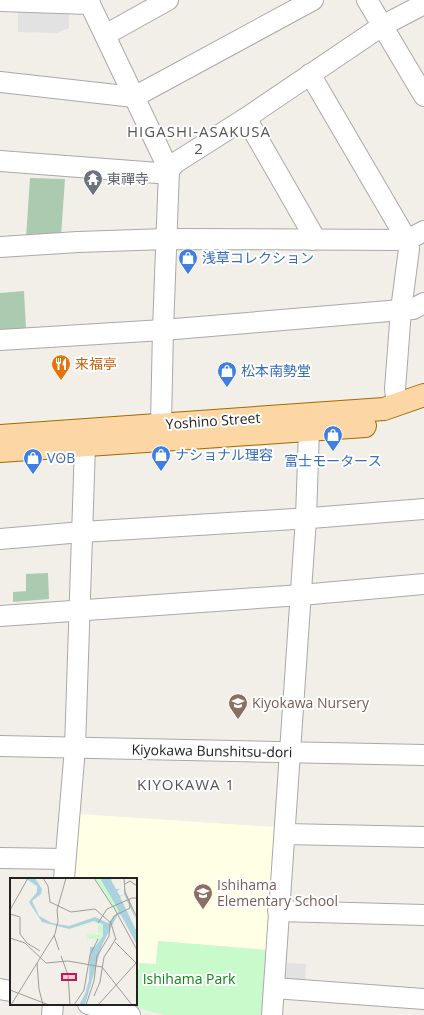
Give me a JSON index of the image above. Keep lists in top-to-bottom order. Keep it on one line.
{"streets":{"main road":["Yoshino Street"],"street":["Kiyokawa Bunshitsu-dori"]},"districts":["HIGASHI-ASAKUSA 2","KIYOKAWA 1"],"parks":["Ishihama Park"],"places":{"temple":["東禪寺"],"shop":["浅草コレクション","松本南勢堂","富士モータース","ナショナル理容","VOB"],"restaurant":["来福亭"],"school or university":["Kiyokawa Nursery","Ishihama Elementary School"]}}
